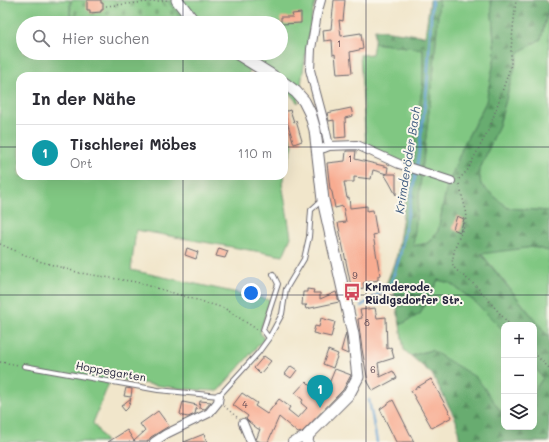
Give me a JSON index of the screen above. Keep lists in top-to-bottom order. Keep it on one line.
{"streets":{"lane":["Hoppegarten"]},"water":["Krimderöder Bach"],"places":{"bus stop":["Krimderode, Rüdigsdorfer Str."]},"house_numbers":["1","1","9","8","6","4"],"page":{"search":"Hier suchen","heading":"In der Nähe","list":[{"mark":"1","name":"Tischlerei Möbes","note":"Ort","value":"110 m"}],"map_buttons":["+","−"],"pins":"1"}}
